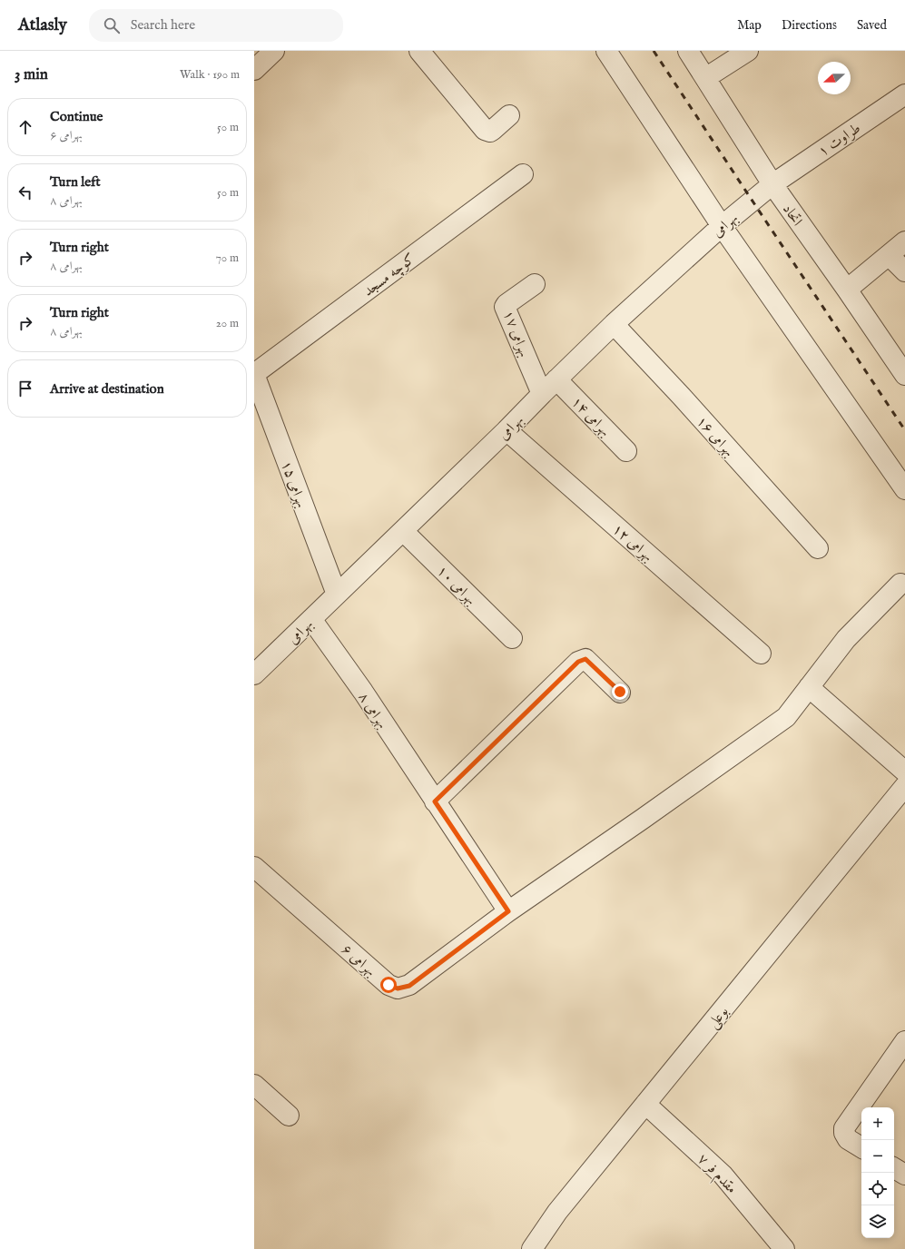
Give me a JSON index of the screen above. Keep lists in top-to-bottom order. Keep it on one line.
{"streets":{"street":["طراوت ۱","اتحاد","بهرامی","کوچه مسجد","بهرامی ۱۷","بهرامی ۱۴","بهرامی ۱۶","بهرامی ۱۵","بهرامی ۱۲","بهرامی ۱۰","بهرامی ۸","بهرامی ۶","بوعلی","مقدم فر ۷"]},"crossings":[["طراوت ۱","اتحاد"],["طراوت ۱","بهرامی"],["اتحاد","بهرامی"],["بهرامی","بهرامی ۱۷"],["بهرامی","بهرامی ۱۴"],["بهرامی","بهرامی ۱۶"],["بهرامی","بهرامی ۱۵"],["بهرامی","بهرامی ۱۲"],["بهرامی","بهرامی ۱۰"],["بهرامی","بهرامی ۸"],["کوچه مسجد","بهرامی ۱۵"],["بهرامی ۸","بهرامی ۶"],["بوعلی","مقدم فر ۷"]],"north":"left","page":{"header":"Atlasly","search":"Search here","nav":["Map","Directions","Saved"],"heading":["3 min","Walk · 190 m"],"list":[["Continue","بهرامی ۶","50 m"],["Turn left","بهرامی ۸","50 m"],["Turn right","بهرامی ۸","70 m"],["Turn right","بهرامی ۸","20 m"],"Arrive at destination"],"map_buttons":["+","−"]}}
